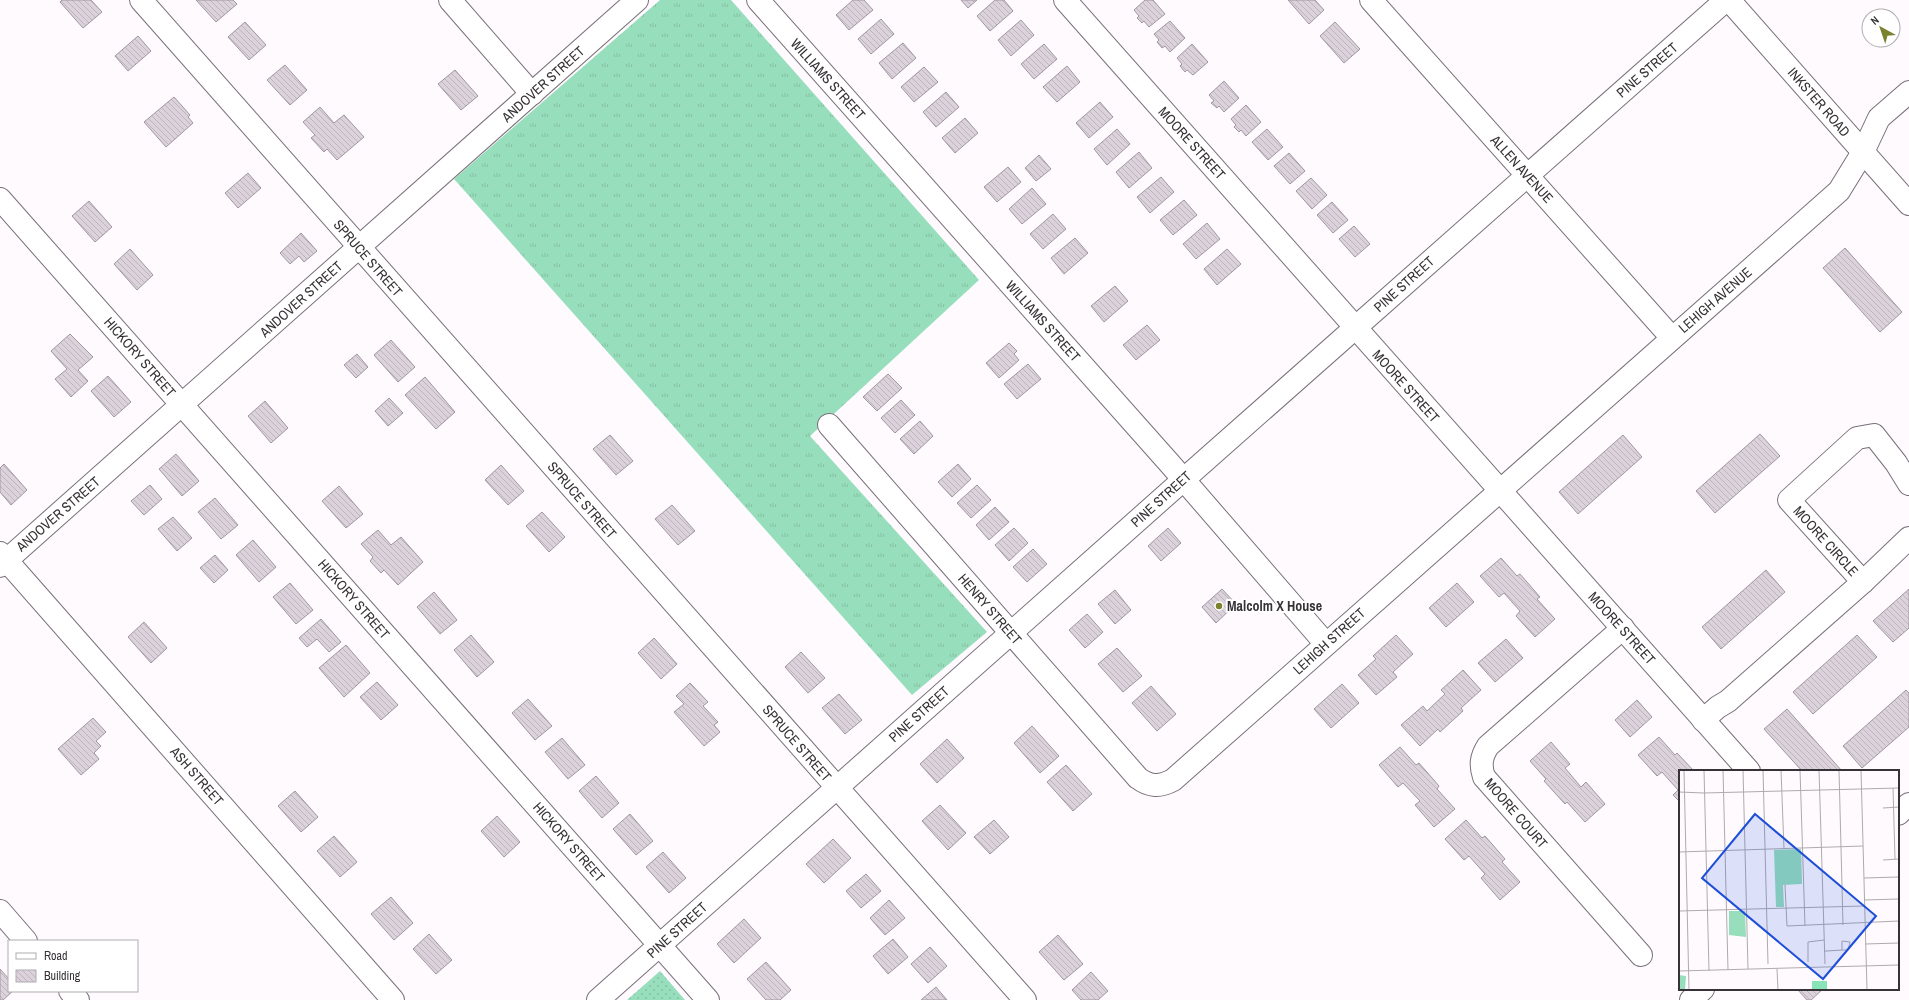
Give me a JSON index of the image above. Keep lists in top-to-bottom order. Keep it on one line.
{"streets":{"street":["PINE STREET","WILLIAMS STREET","ANDOVER STREET","INKSTER ROAD","MOORE STREET","ALLEN AVENUE","SPRUCE STREET","LEHIGH AVENUE","HICKORY STREET","MOORE CIRCLE","HENRY STREET","LEHIGH STREET","ASH STREET","MOORE COURT"]},"crossings":[["PINE STREET","WILLIAMS STREET"],["PINE STREET","INKSTER ROAD"],["PINE STREET","MOORE STREET"],["PINE STREET","ALLEN AVENUE"],["PINE STREET","SPRUCE STREET"],["PINE STREET","HICKORY STREET"],["PINE STREET","HENRY STREET"],["WILLIAMS STREET","LEHIGH STREET"],["ANDOVER STREET","SPRUCE STREET"],["ANDOVER STREET","HICKORY STREET"],["ANDOVER STREET","ASH STREET"],["INKSTER ROAD","LEHIGH AVENUE"],["MOORE STREET","LEHIGH AVENUE"],["MOORE STREET","MOORE CIRCLE"],["MOORE STREET","LEHIGH STREET"],["MOORE STREET","MOORE COURT"],["ALLEN AVENUE","LEHIGH AVENUE"],["LEHIGH AVENUE","LEHIGH STREET"],["HENRY STREET","LEHIGH STREET"]],"places":["Malcolm X House"],"legend":["Road","Building"],"north":"top left"}
